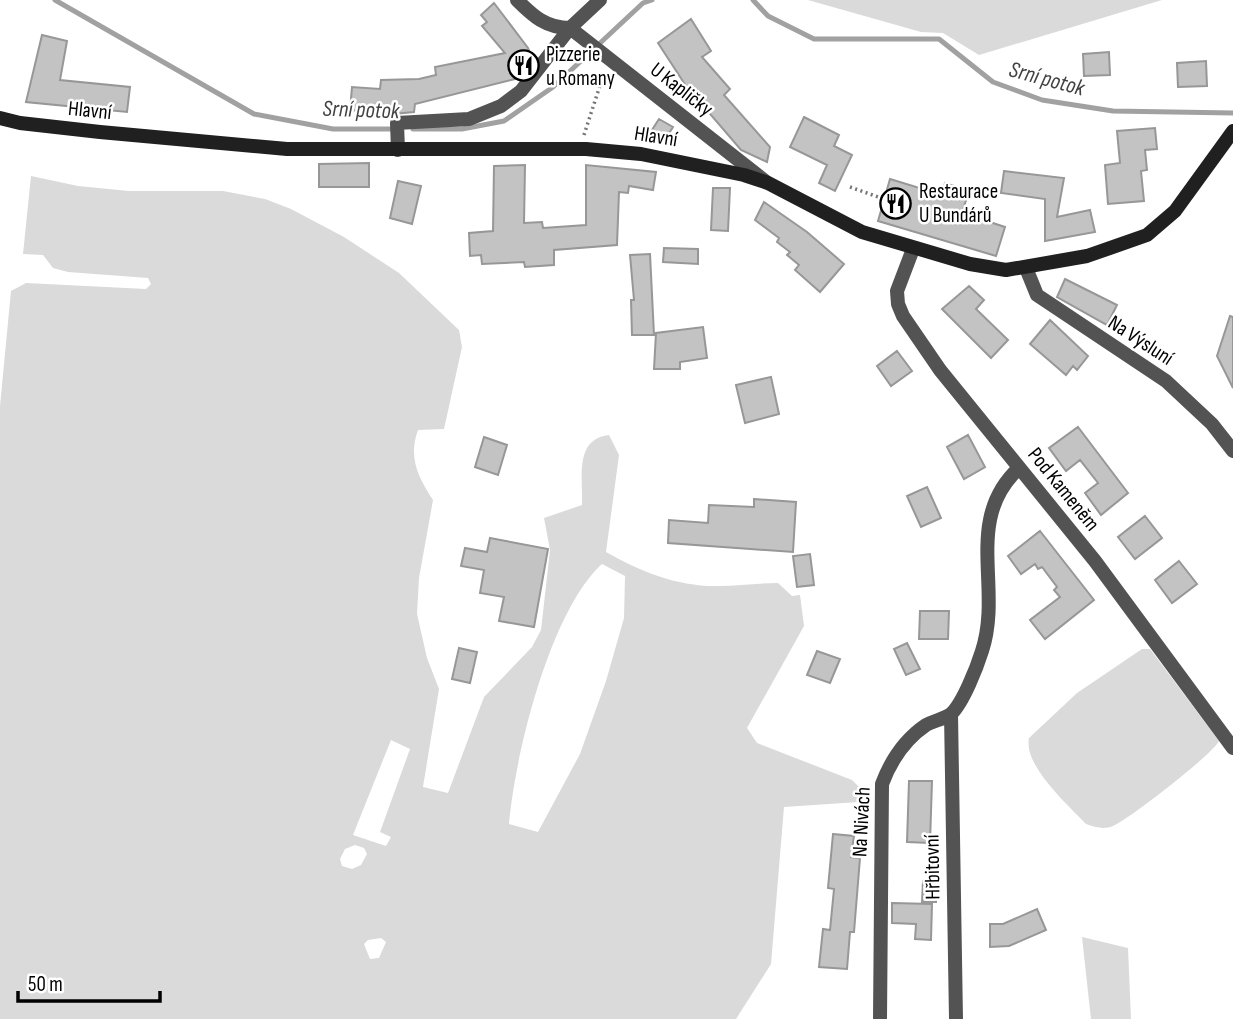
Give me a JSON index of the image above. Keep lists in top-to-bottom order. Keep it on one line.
{"streets":{"street":["U Kapličky","Hlavní","Na Výsluní","Pod Kameněm","Na Nivách","Hřbitovní"]},"crossings":[["U Kapličky","Hlavní"],["Hlavní","Na Výsluní"],["Hlavní","Pod Kameněm"],["Na Nivách","Hřbitovní"]],"water":["Srní potok"],"places":{"restaurant":["Pizzerie u Romany","Restaurace U Bundárů"]},"scale_bar":"50 m"}
